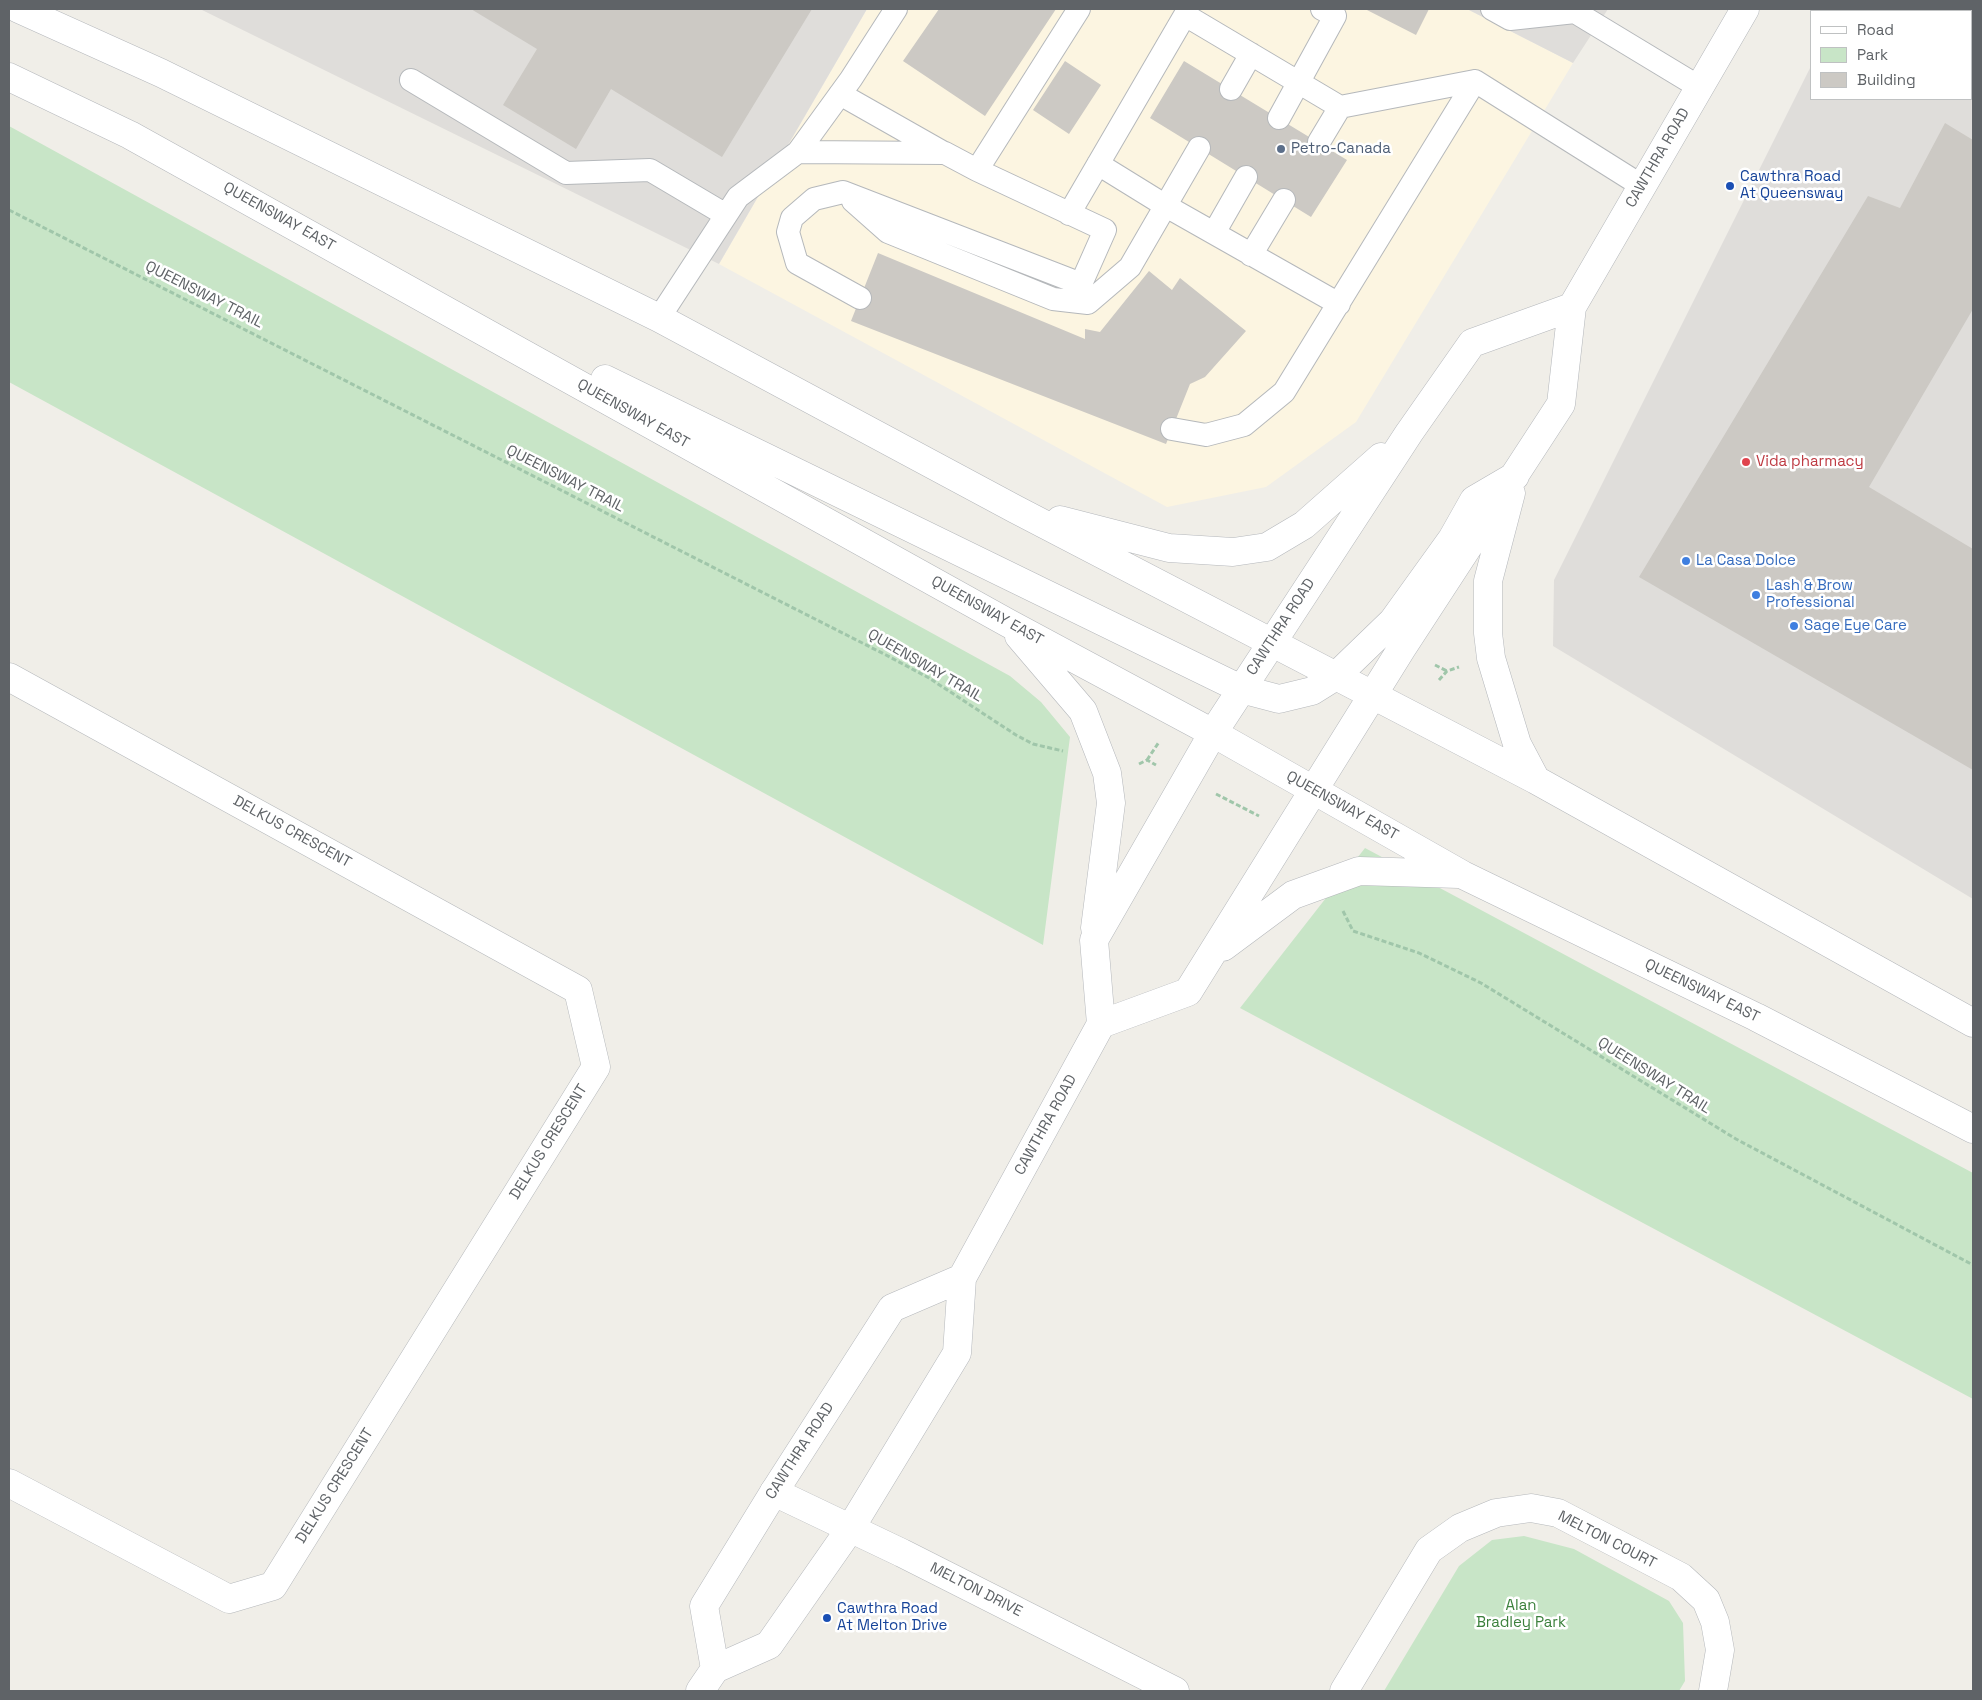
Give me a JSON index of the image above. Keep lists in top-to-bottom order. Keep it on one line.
{"streets":{"main road":["CAWTHRA ROAD","QUEENSWAY EAST","DELKUS CRESCENT","MELTON COURT","MELTON DRIVE"],"path":["QUEENSWAY TRAIL"]},"crossings":[["CAWTHRA ROAD","QUEENSWAY EAST"],["CAWTHRA ROAD","MELTON DRIVE"]],"parks":["Alan Bradley Park"],"places":["Petro-Canada","Cawthra Road At Queensway","Vida pharmacy","La Casa Dolce","Lash & Brow Professional","Sage Eye Care","Cawthra Road At Melton Drive"],"legend":["Road","Park","Building"]}
